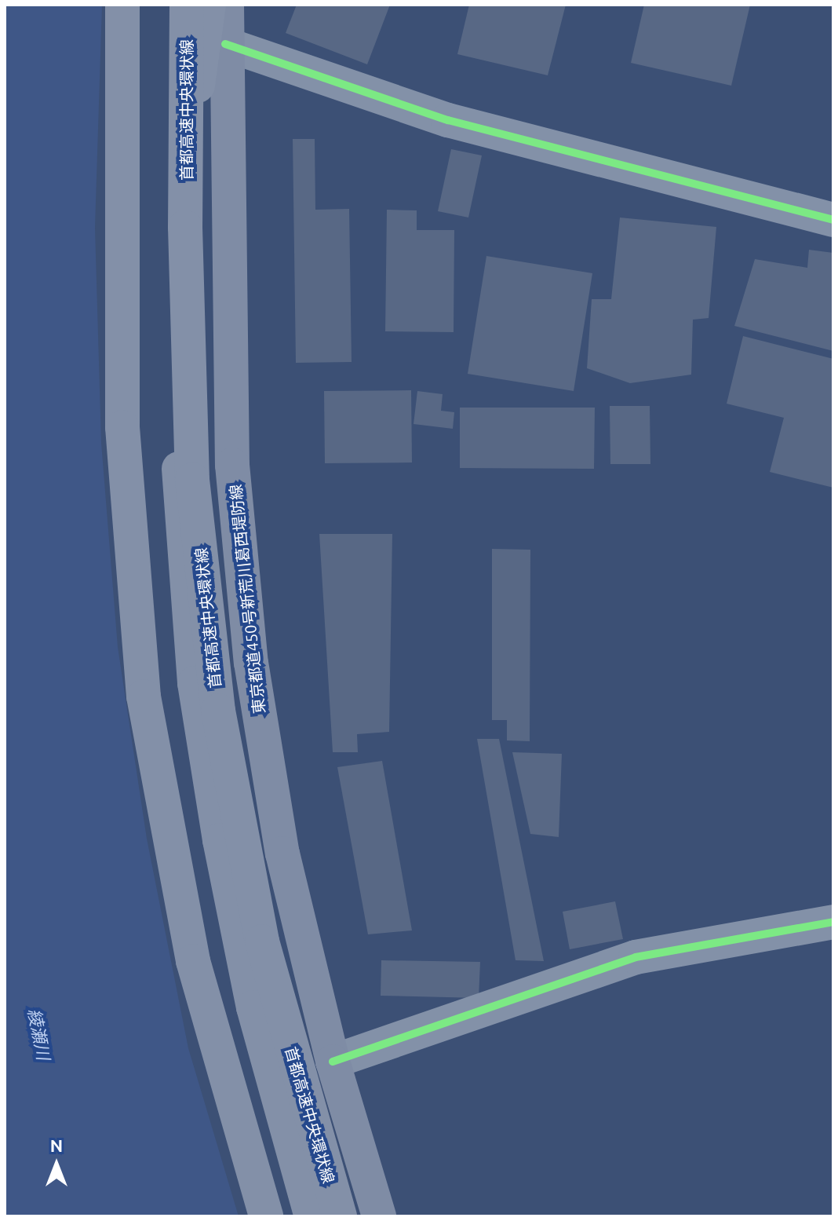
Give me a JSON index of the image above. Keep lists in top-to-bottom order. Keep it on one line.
{"streets":{"highway":["首都高速中央環状線"],"main road":["東京都道450号新荒川葛西堤防線"]},"water":["綾瀬川"],"north":"top"}
